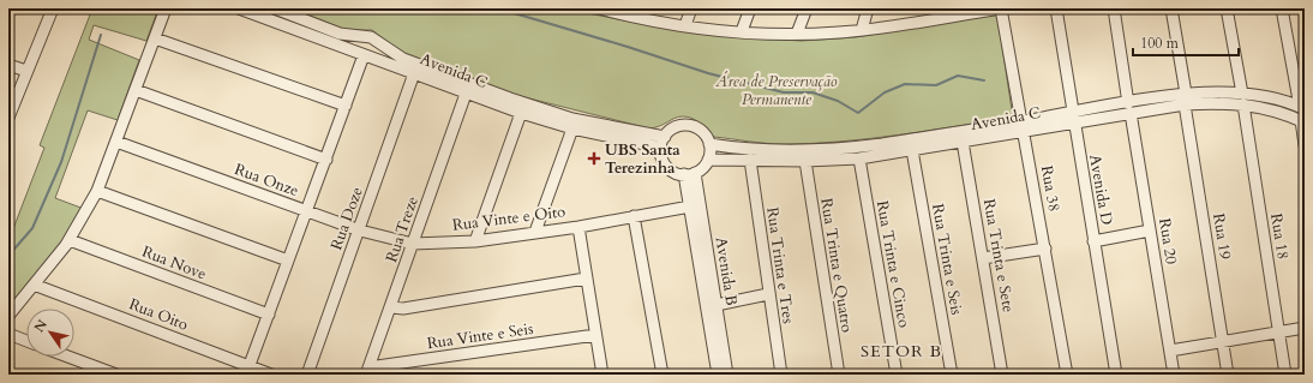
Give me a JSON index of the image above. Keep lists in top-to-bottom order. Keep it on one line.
{"streets":{"street":["Avenida C","Rua Onze","Rua 38","Avenida D","Rua Doze","Rua Vinte e Oito","Rua Treze","Rua 19","Rua 18","Rua 20","Rua Trinta e Sete","Rua Trinta e Seis","Rua Nove","Rua Trinta e Cinco","Rua Trinta e Tres","Rua Trinta e Quatro","Avenida B","Rua Oito","Rua Vinte e Seis"]},"crossings":[["Avenida C","Rua 38"],["Avenida C","Avenida D"],["Avenida C","Rua Doze"],["Avenida C","Rua Treze"],["Avenida C","Rua 19"],["Avenida C","Rua 18"],["Avenida C","Rua 20"],["Avenida C","Rua Trinta e Sete"],["Avenida C","Rua Trinta e Seis"],["Avenida C","Rua Trinta e Cinco"],["Avenida C","Rua Trinta e Tres"],["Avenida C","Rua Trinta e Quatro"],["Avenida C","Avenida B"],["Rua Onze","Rua Vinte e Oito"],["Rua Onze","Rua Nove"],["Rua Onze","Rua Oito"],["Rua Doze","Rua Vinte e Oito"],["Rua Vinte e Oito","Rua Treze"],["Rua Vinte e Oito","Avenida B"],["Rua Treze","Rua Vinte e Seis"]],"districts":["SETOR B"],"parks":["Área de Preservação Permanente"],"places":{"health":["UBS Santa Terezinha"]},"scale_bar":"100 m","north":"top left"}
